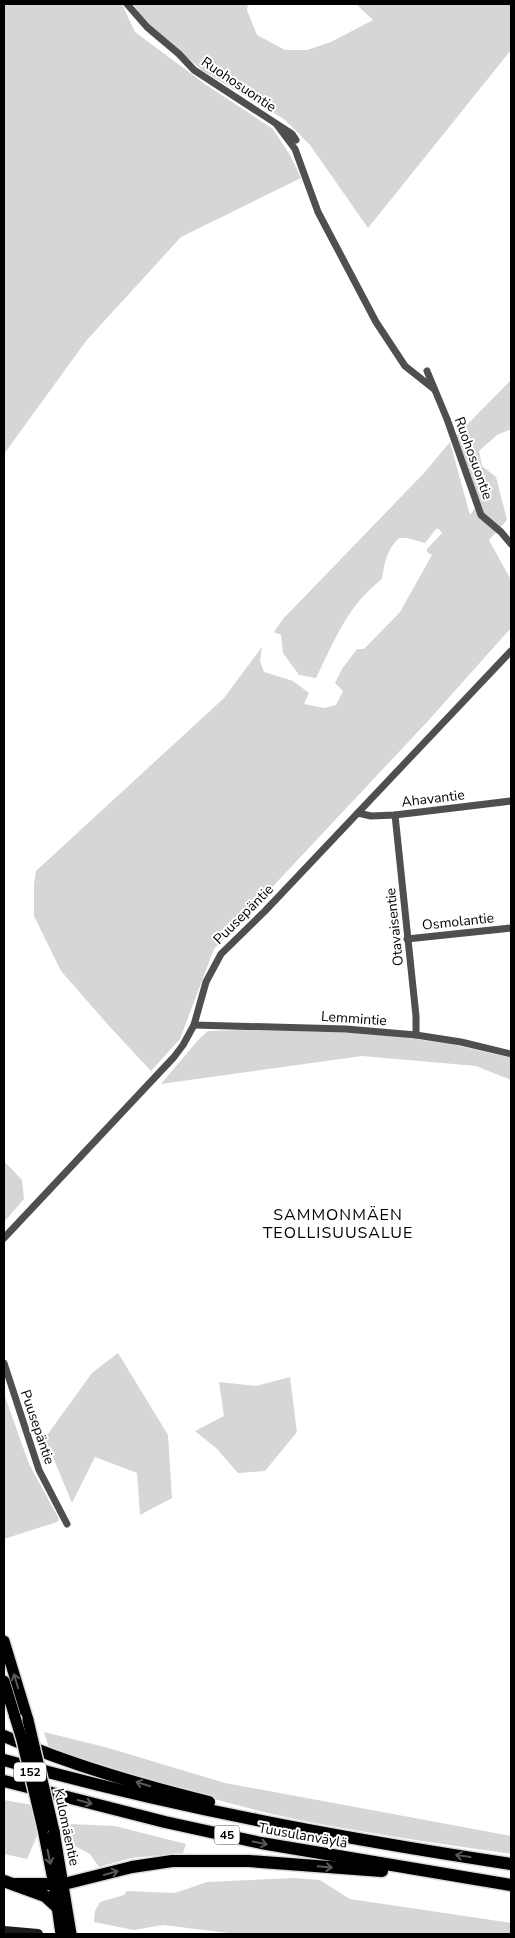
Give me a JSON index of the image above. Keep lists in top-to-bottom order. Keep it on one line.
{"streets":{"highway":["45","Tuusulanväylä"],"main road":["152","Kulomäentie"],"street":["Ruohosuontie","Ahavantie","Puusepäntie","Osmolantie","Otavaisentie","Lemmintie"]},"crossings":[["Ahavantie","Puusepäntie"],["Ahavantie","Otavaisentie"],["Puusepäntie","Lemmintie"],["Osmolantie","Otavaisentie"],["Otavaisentie","Lemmintie"]],"districts":["SAMMONMÄEN TEOLLISUUSALUE"]}
